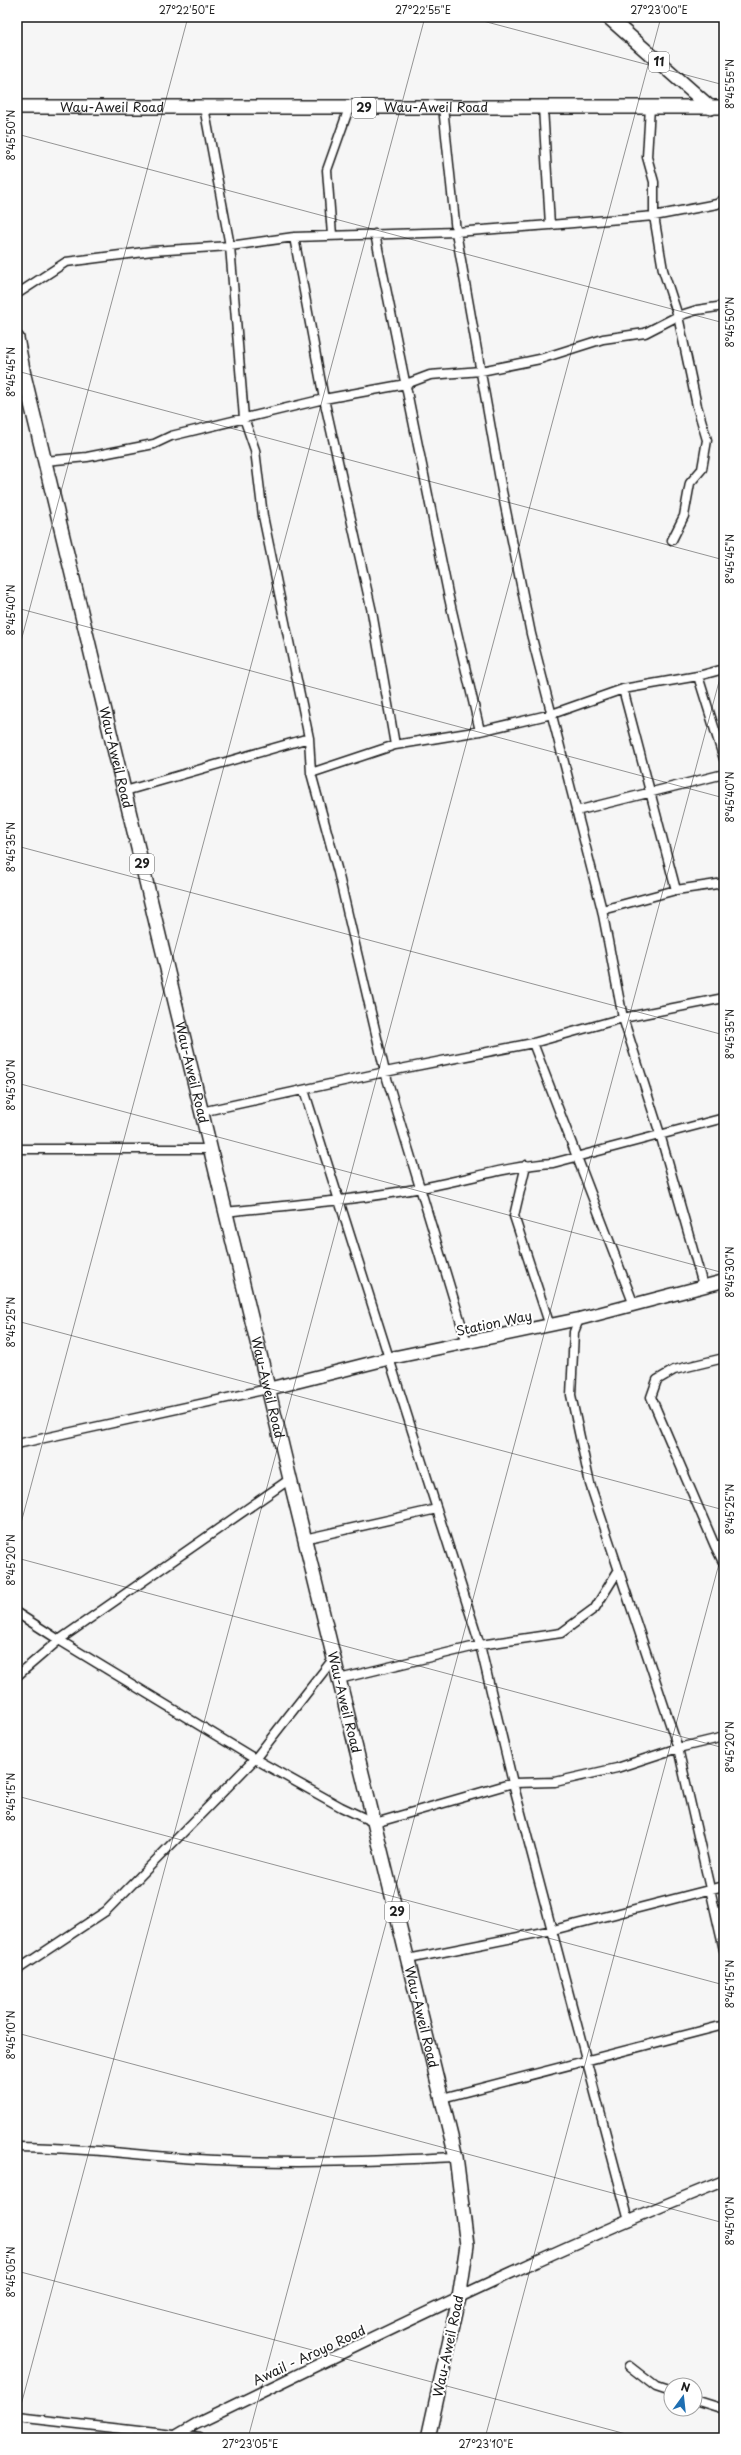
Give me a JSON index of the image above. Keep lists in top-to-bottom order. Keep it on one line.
{"streets":{"main road":["11","Wau-Aweil Road","29","Station Way"],"street":["Awail - Aroyo Road"]},"crossings":[["11","Wau-Aweil Road"],["Wau-Aweil Road","Station Way"],["Wau-Aweil Road","Awail - Aroyo Road"]],"north":"top","coordinates":["27°22'50\"E","27°22'55\"E","27°23'00\"E","8°45'55\"N","8°45'50\"N","8°45'45\"N","8°45'40\"N","8°45'35\"N","8°45'30\"N","8°45'25\"N","8°45'20\"N","8°45'15\"N","8°45'10\"N","8°45'05\"N","27°23'05\"E","27°23'10\"E"]}
